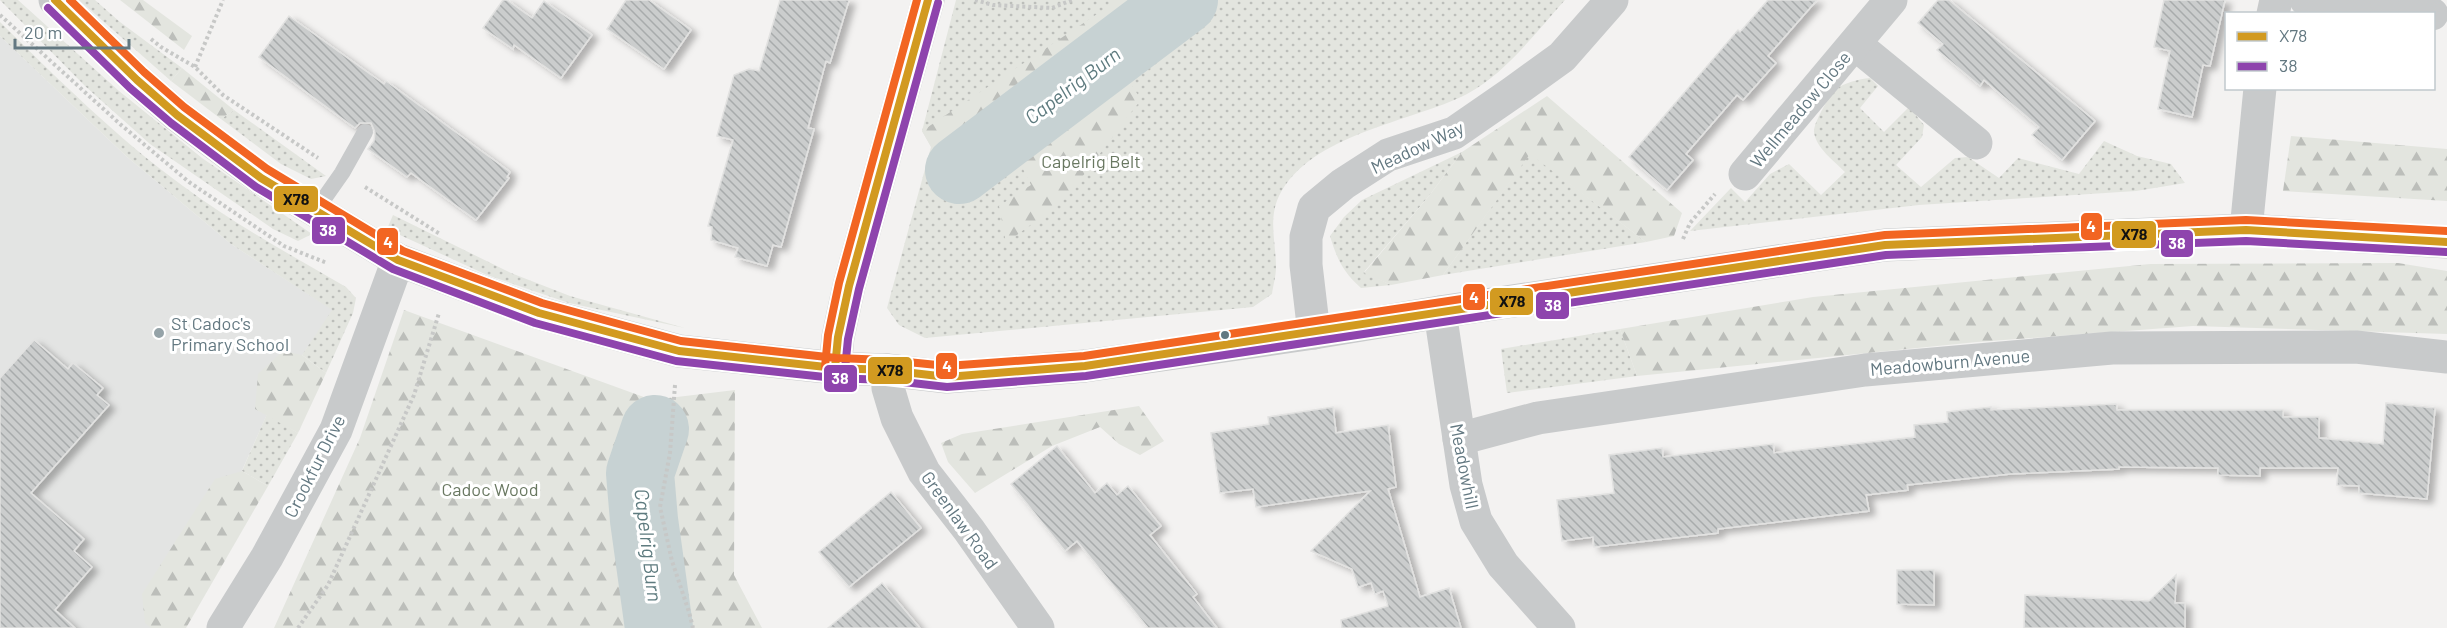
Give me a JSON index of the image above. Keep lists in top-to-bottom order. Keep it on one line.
{"streets":{"street":["Wellmeadow Close","Meadow Way","Meadowburn Avenue","Crookfur Drive","Meadowhill","Greenlaw Road"]},"crossings":[["Meadowburn Avenue","Meadowhill"]],"water":["Capelrig Burn"],"parks":["Capelrig Belt","Cadoc Wood"],"places":["St Cadoc's Primary School"],"lines":["transit line X78","transit line 4","transit line 38"],"legend":["X78","38"],"scale_bar":"20 m"}
